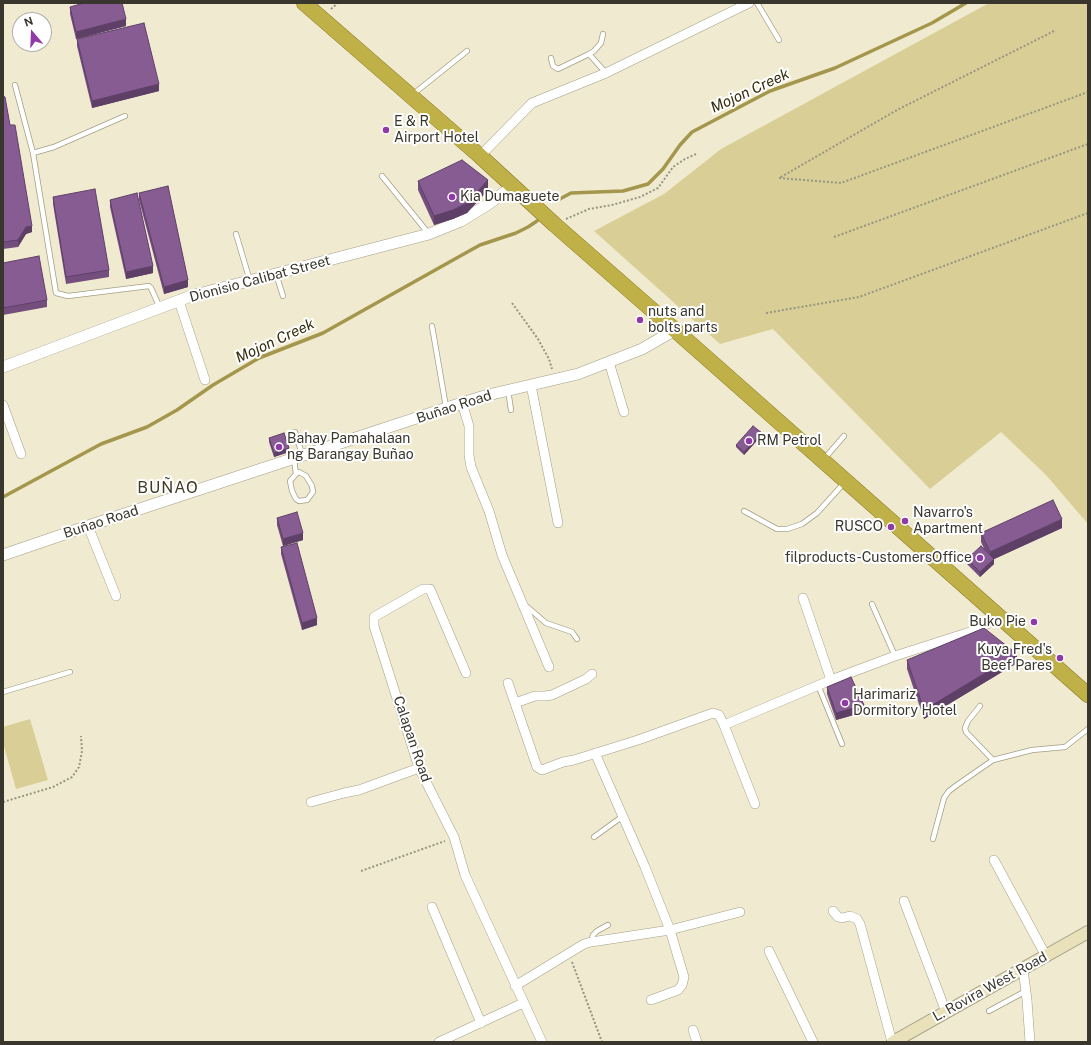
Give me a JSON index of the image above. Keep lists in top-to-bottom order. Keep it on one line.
{"streets":{"main road":["L. Rovira West Road"],"street":["Dionisio Calibat Street","Buñao Road","Calapan Road"]},"districts":["BUÑAO"],"water":["Mojon Creek"],"places":["E & R Airport Hotel","Kia Dumaguete","nuts and bolts parts","RM Petrol","Bahay Pamahalaan ng Barangay Buñao","Navarro's Apartment","RUSCO","filproducts-CustomersOffice","Buko Pie","Kuya Fred's Beef Pares","Harimariz Dormitory Hotel"],"north":"top"}
